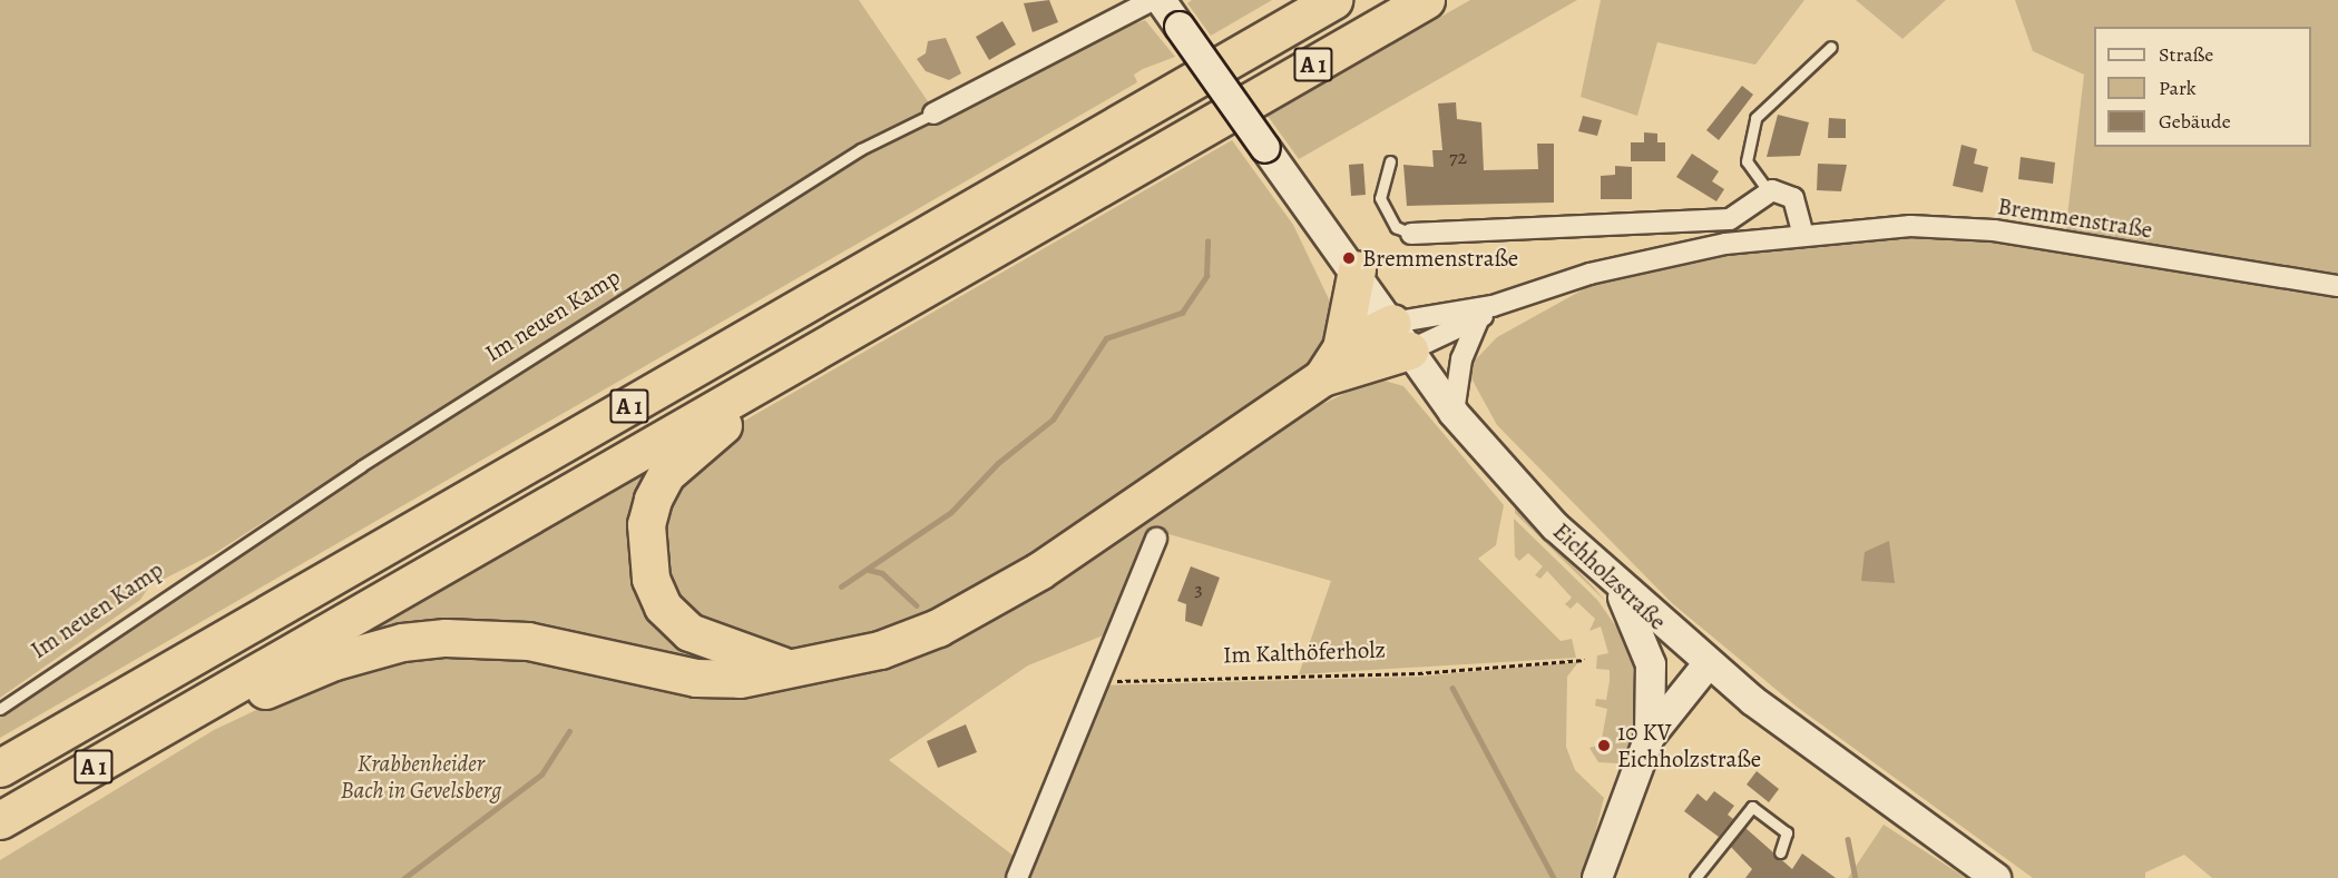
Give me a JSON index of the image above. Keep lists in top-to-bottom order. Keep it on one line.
{"streets":{"highway":["A 1"],"main road":["Eichholzstraße"],"street":["Bremmenstraße","Im neuen Kamp"],"path":["Im Kalthöferholz"]},"crossings":[["Bremmenstraße","Eichholzstraße"]],"parks":["Krabbenheider Bach in Gevelsberg"],"places":["Bremmenstraße","10 KV Eichholzstraße"],"house_numbers":["72","3"],"legend":["Straße","Park","Gebäude"]}
